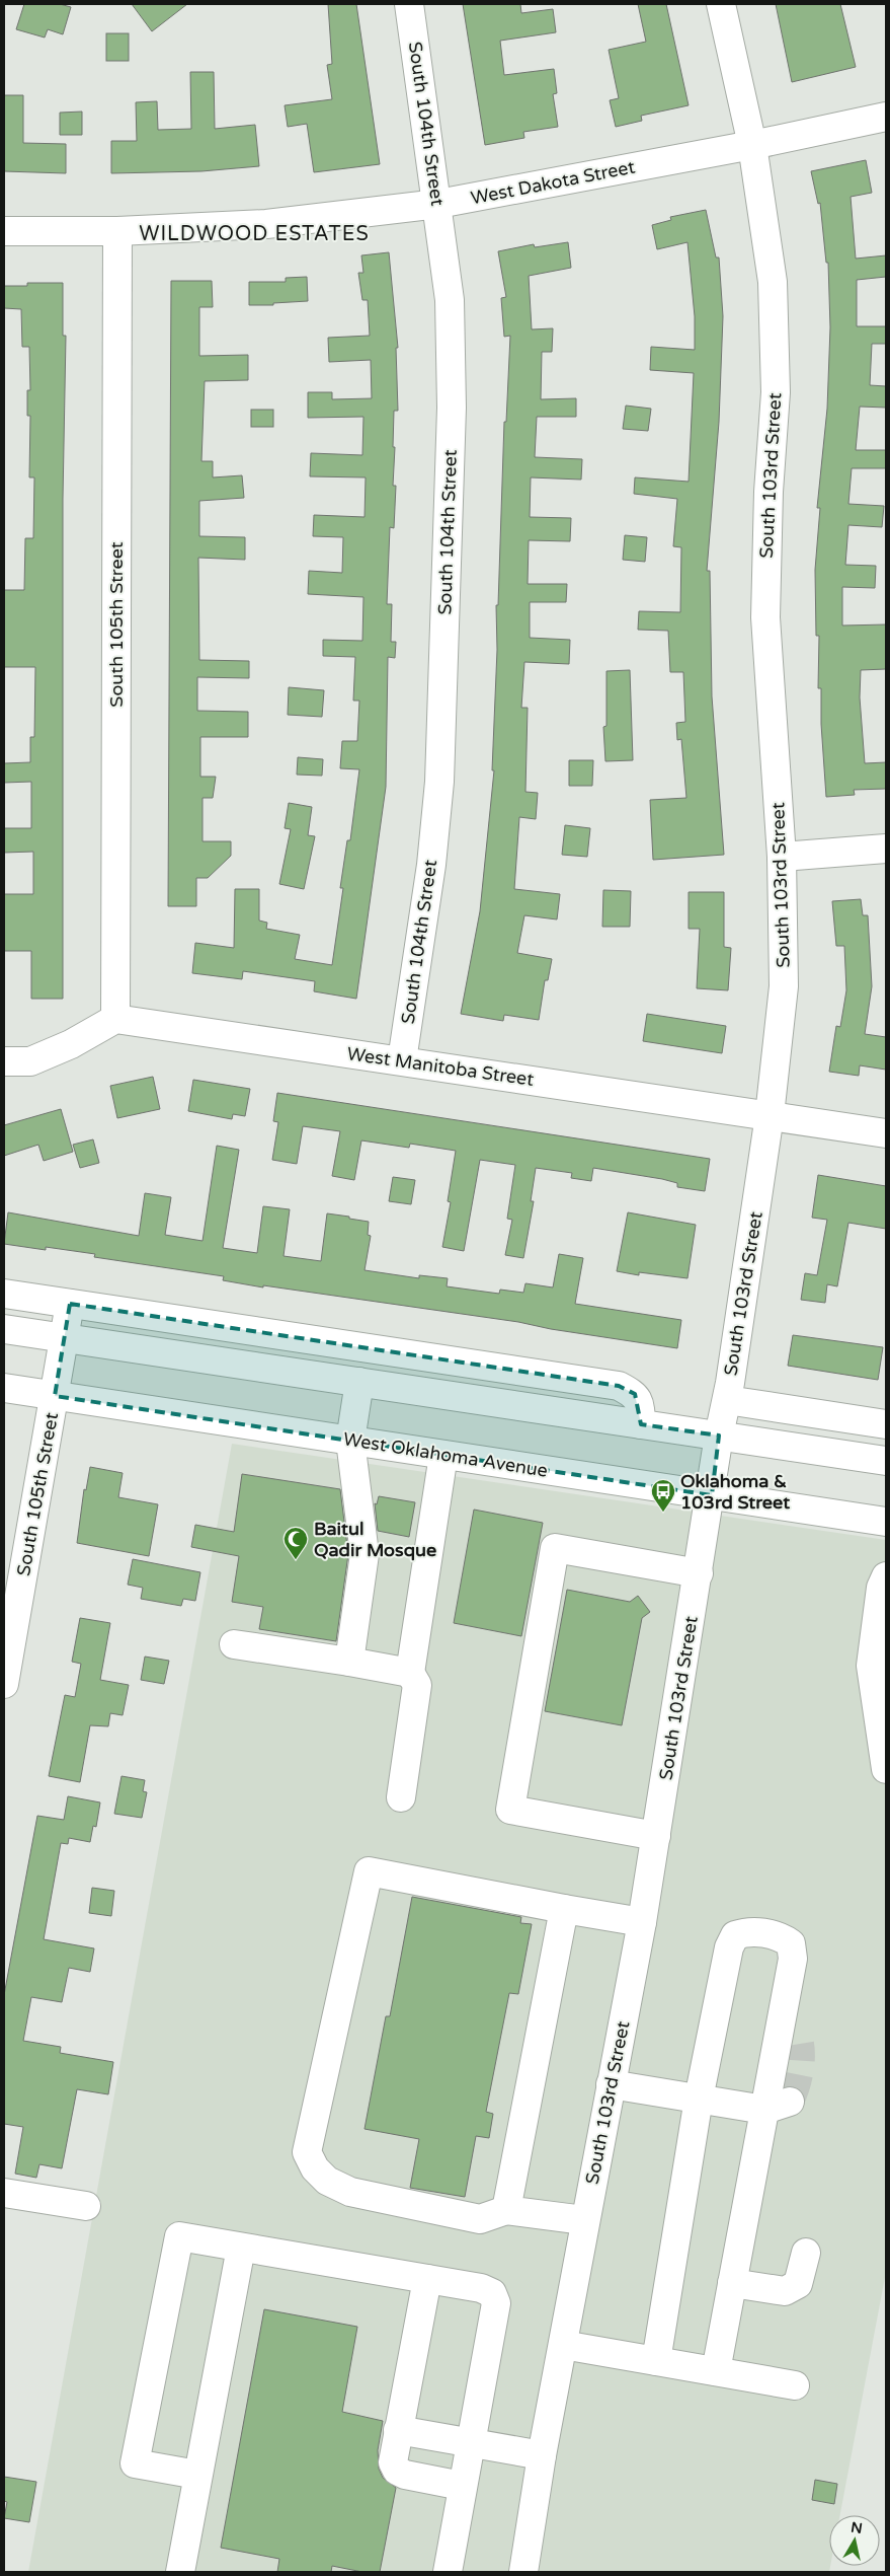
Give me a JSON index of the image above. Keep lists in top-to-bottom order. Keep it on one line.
{"streets":{"street":["South 104th Street","West Dakota Street","South 103rd Street","South 105th Street","West Manitoba Street","West Oklahoma Avenue"]},"crossings":[["South 104th Street","West Dakota Street"],["South 104th Street","West Manitoba Street"],["West Dakota Street","South 103rd Street"],["West Dakota Street","South 105th Street"],["South 103rd Street","West Manitoba Street"],["South 103rd Street","West Oklahoma Avenue"],["South 105th Street","West Manitoba Street"],["South 105th Street","West Oklahoma Avenue"]],"districts":["WILDWOOD ESTATES"],"places":{"bus stop":["Oklahoma & 103rd Street"],"mosque":["Baitul Qadir Mosque"]},"north":"top"}
